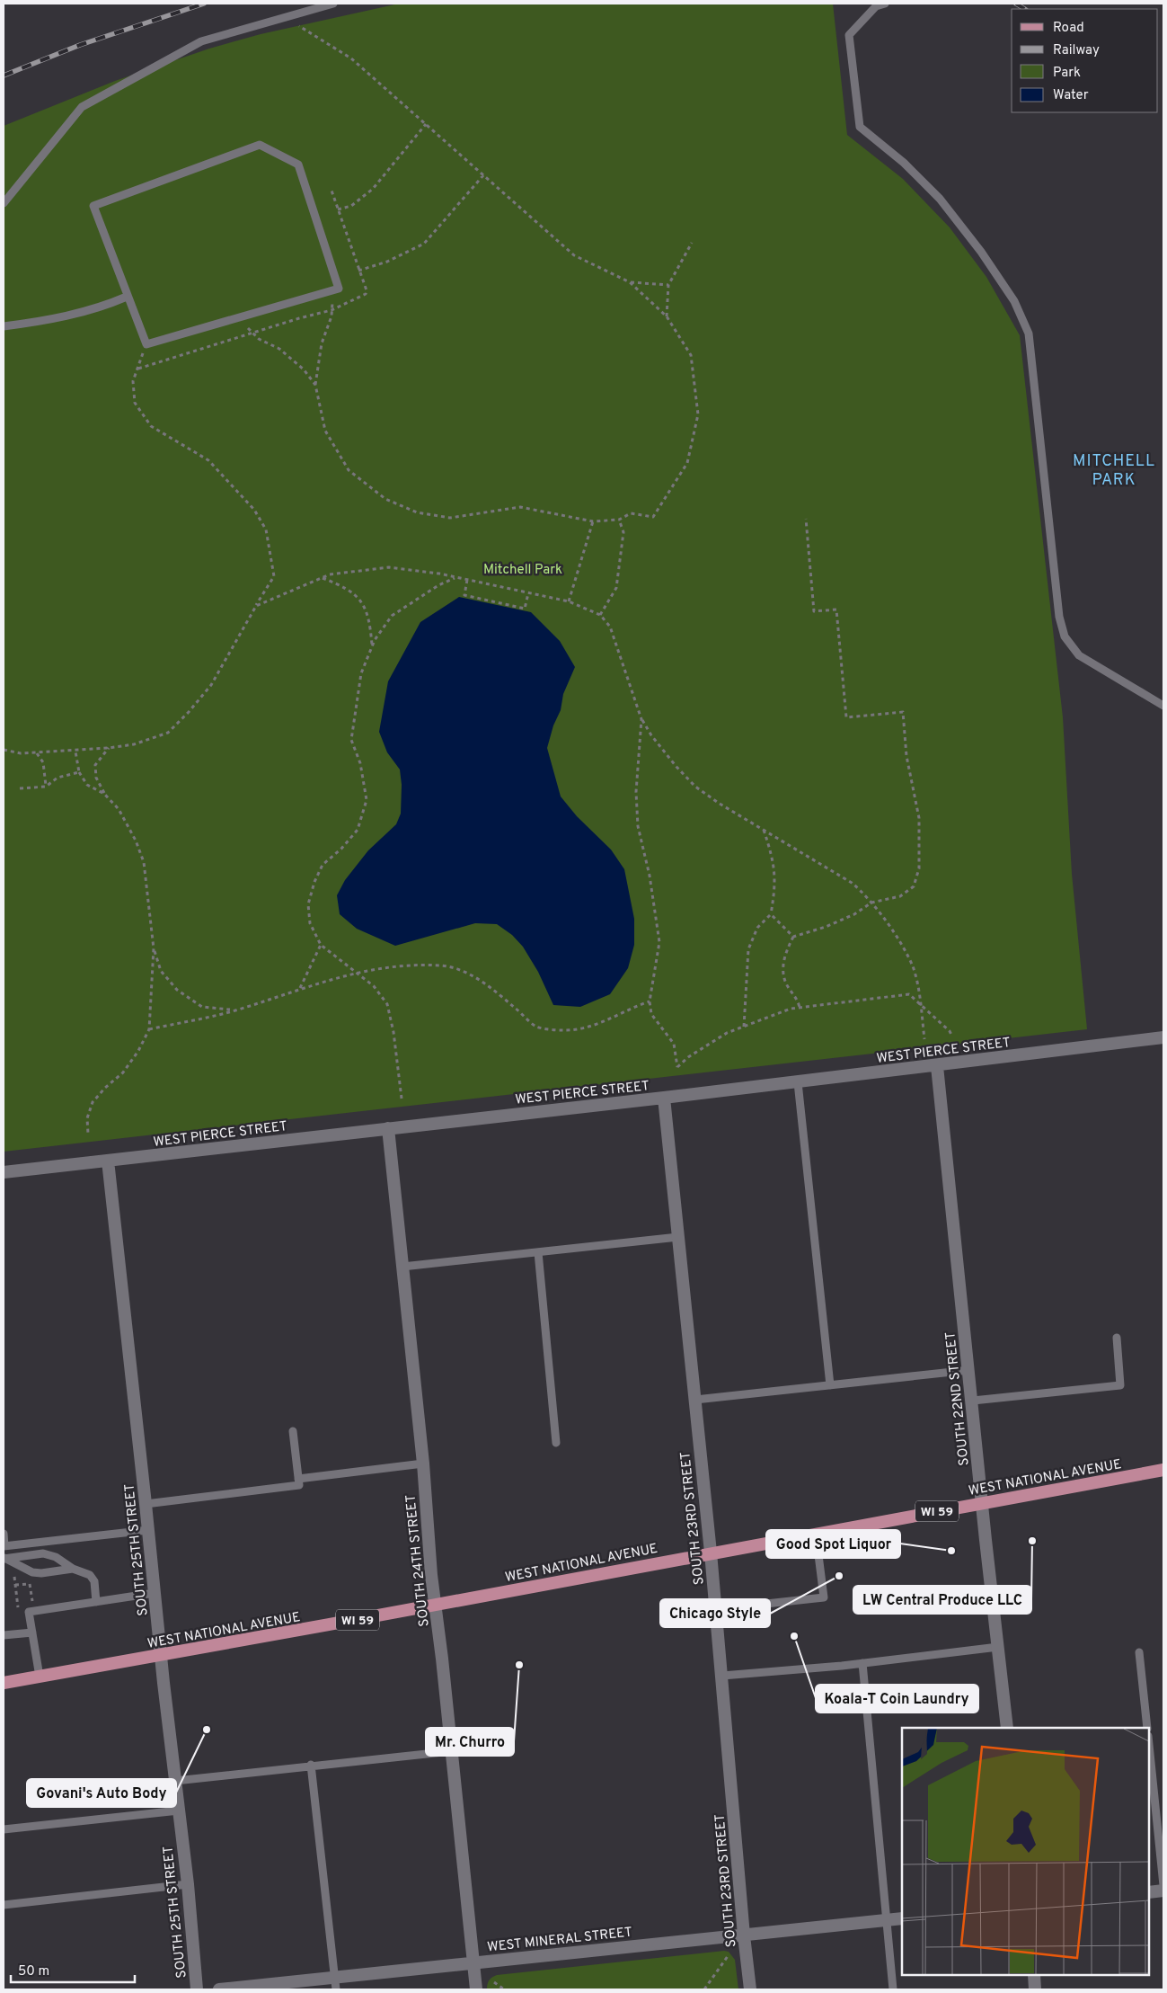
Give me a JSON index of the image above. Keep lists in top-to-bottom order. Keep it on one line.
{"streets":{"main road":["WEST NATIONAL AVENUE","WI 59"],"street":["WEST PIERCE STREET","SOUTH 22ND STREET","SOUTH 23RD STREET","SOUTH 25TH STREET","SOUTH 24TH STREET","WEST MINERAL STREET"]},"crossings":[["WEST PIERCE STREET","SOUTH 22ND STREET"],["WEST PIERCE STREET","SOUTH 23RD STREET"],["WEST PIERCE STREET","SOUTH 25TH STREET"],["WEST PIERCE STREET","SOUTH 24TH STREET"],["SOUTH 22ND STREET","WEST NATIONAL AVENUE"],["WEST NATIONAL AVENUE","SOUTH 23RD STREET"],["WEST NATIONAL AVENUE","SOUTH 25TH STREET"],["WEST NATIONAL AVENUE","SOUTH 24TH STREET"],["SOUTH 23RD STREET","WEST MINERAL STREET"],["SOUTH 24TH STREET","WEST MINERAL STREET"]],"districts":["MITCHELL PARK"],"parks":["Mitchell Park"],"places":["LW Central Produce LLC","Good Spot Liquor","Chicago Style","Koala-T Coin Laundry","Mr. Churro","Govani's Auto Body"],"legend":["Road","Railway","Park","Water"],"scale_bar":"50 m"}
